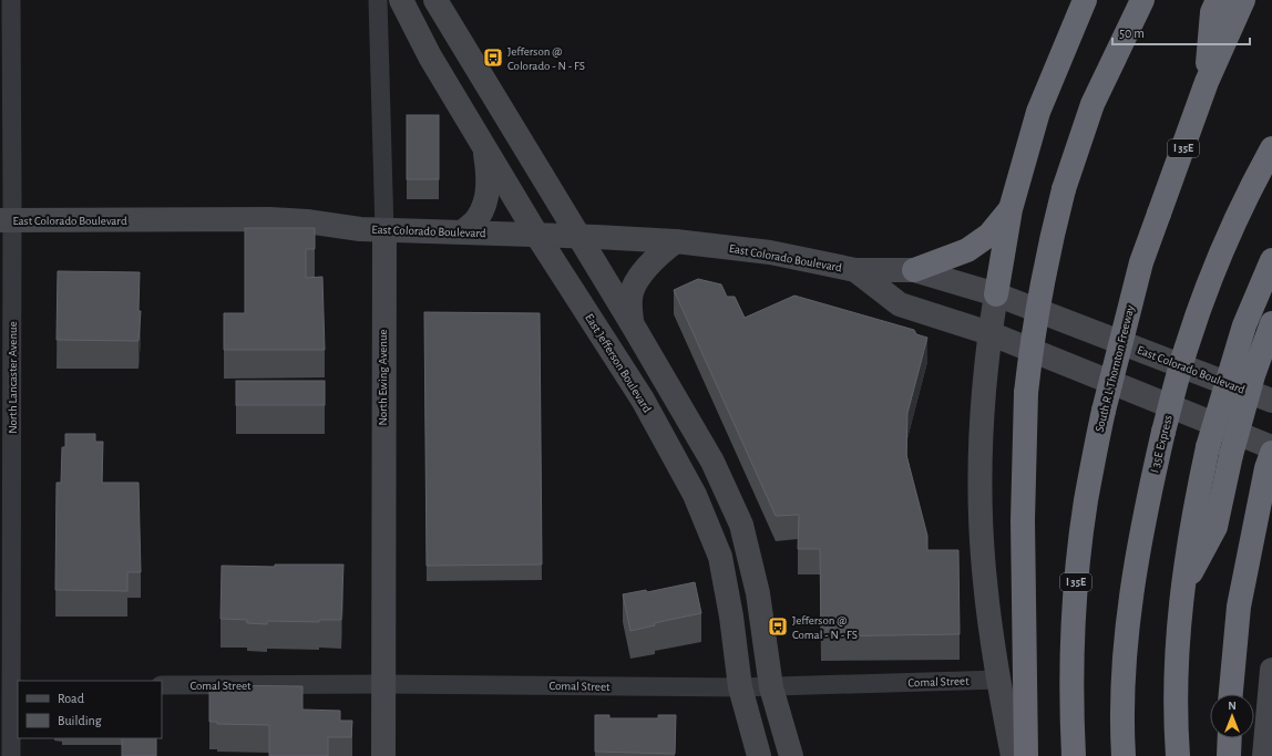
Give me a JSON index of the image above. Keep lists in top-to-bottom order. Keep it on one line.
{"streets":{"highway":["I 35E","South R L Thornton Freeway","I 35E Express"],"main road":["East Colorado Boulevard","East Jefferson Boulevard","North Ewing Avenue"],"street":["North Lancaster Avenue","Comal Street"]},"crossings":[["East Colorado Boulevard","East Jefferson Boulevard"],["East Colorado Boulevard","North Lancaster Avenue"],["East Colorado Boulevard","North Ewing Avenue"],["East Jefferson Boulevard","Comal Street"],["North Ewing Avenue","Comal Street"]],"places":{"bus stop":["Jefferson @ Colorado - N - FS","Jefferson @ Comal - N - FS"]},"legend":["Road","Building"],"scale_bar":"50 m","north":"top"}
